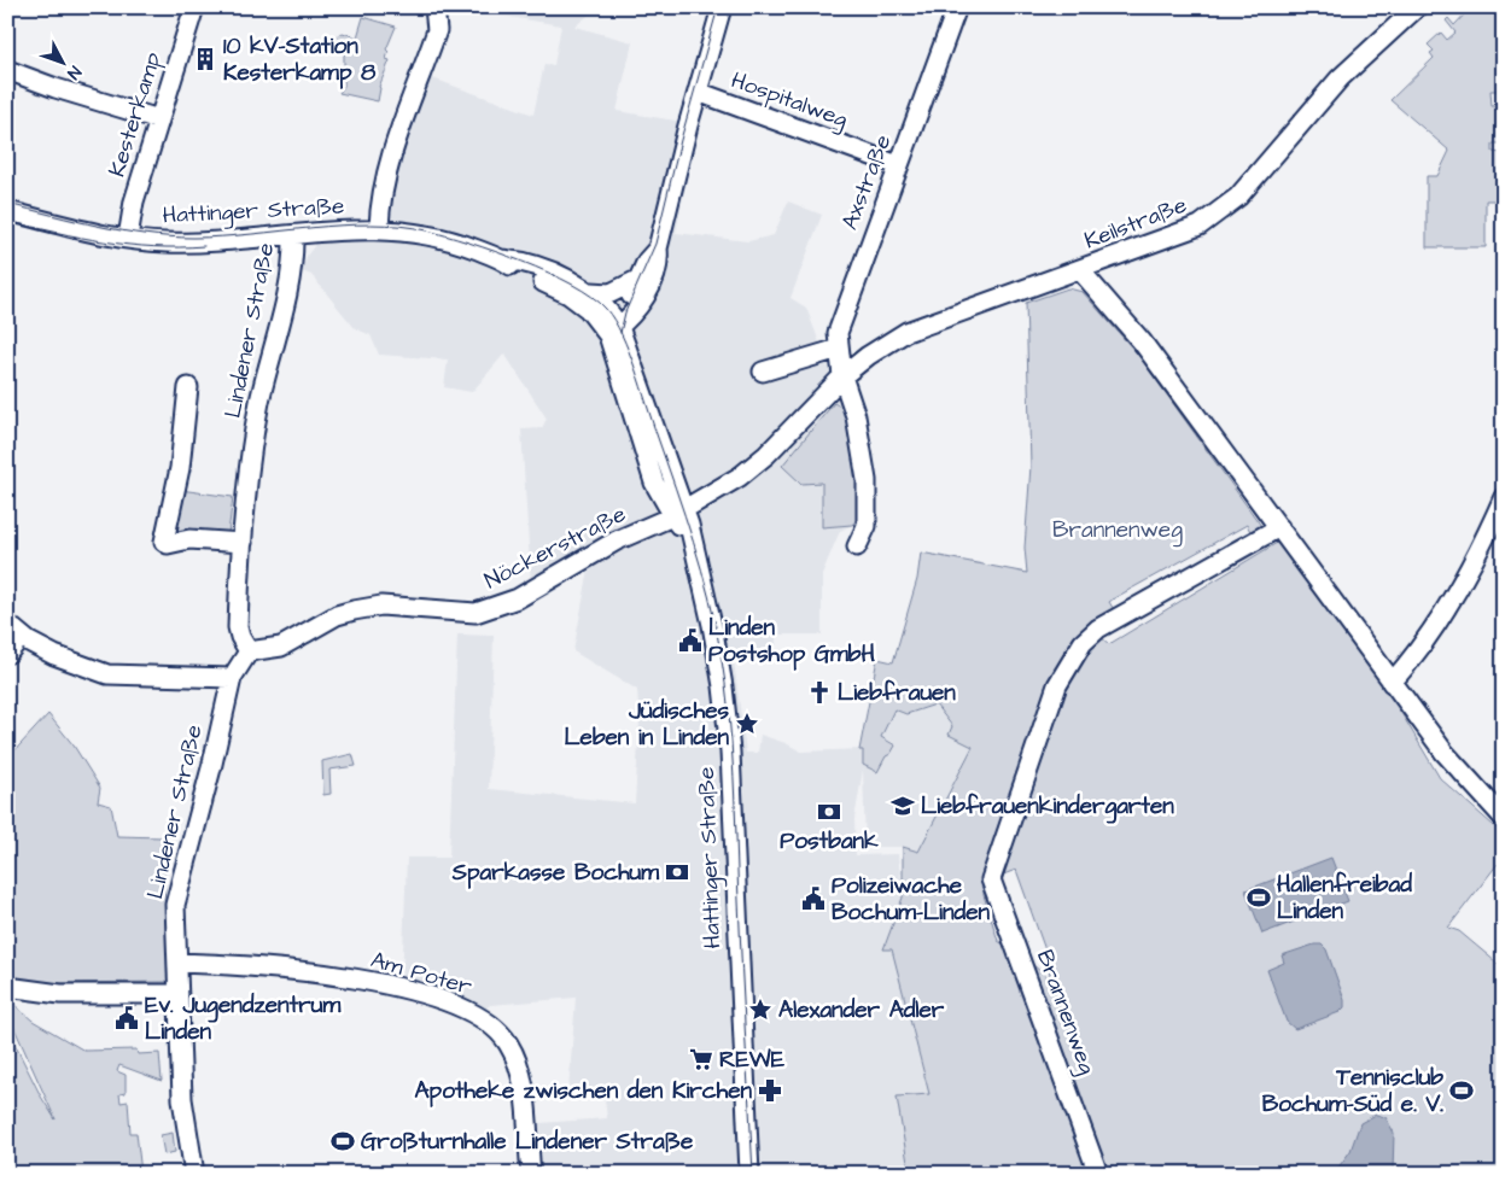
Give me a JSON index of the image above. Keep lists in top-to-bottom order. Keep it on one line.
{"streets":{"street":["Hospitalweg","Kesterkamp","Axstraße","Hattinger Straße","Keilstraße","Lindener Straße","Nöckerstraße","Am Poter","Brannenweg"]},"crossings":[["Hospitalweg","Axstraße"],["Kesterkamp","Hattinger Straße"],["Axstraße","Keilstraße"],["Hattinger Straße","Keilstraße"],["Hattinger Straße","Lindener Straße"],["Hattinger Straße","Nöckerstraße"],["Keilstraße","Nöckerstraße"],["Lindener Straße","Nöckerstraße"],["Lindener Straße","Am Poter"]],"parks":["Brannenweg"],"places":{"building":["10 kV-Station Kesterkamp 8"],"public building":["Linden Postshop GmbH","Polizeiwache Bochum-Linden","Ev. Jugendzentrum Linden"],"church":["Liebfrauen"],"place":["Jüdisches Leben in Linden","Alexander Adler"],"school or university":["Liebfrauenkindergarten"],"bank":["Postbank","Sparkasse Bochum"],"sports":["Hallenfreibad Linden","Tennisclub Bochum-Süd e. V.","Großturnhalle Lindener Straße"],"supermarket":["REWE"],"pharmacy":["Apotheke zwischen den Kirchen"]},"north":"bottom right"}
